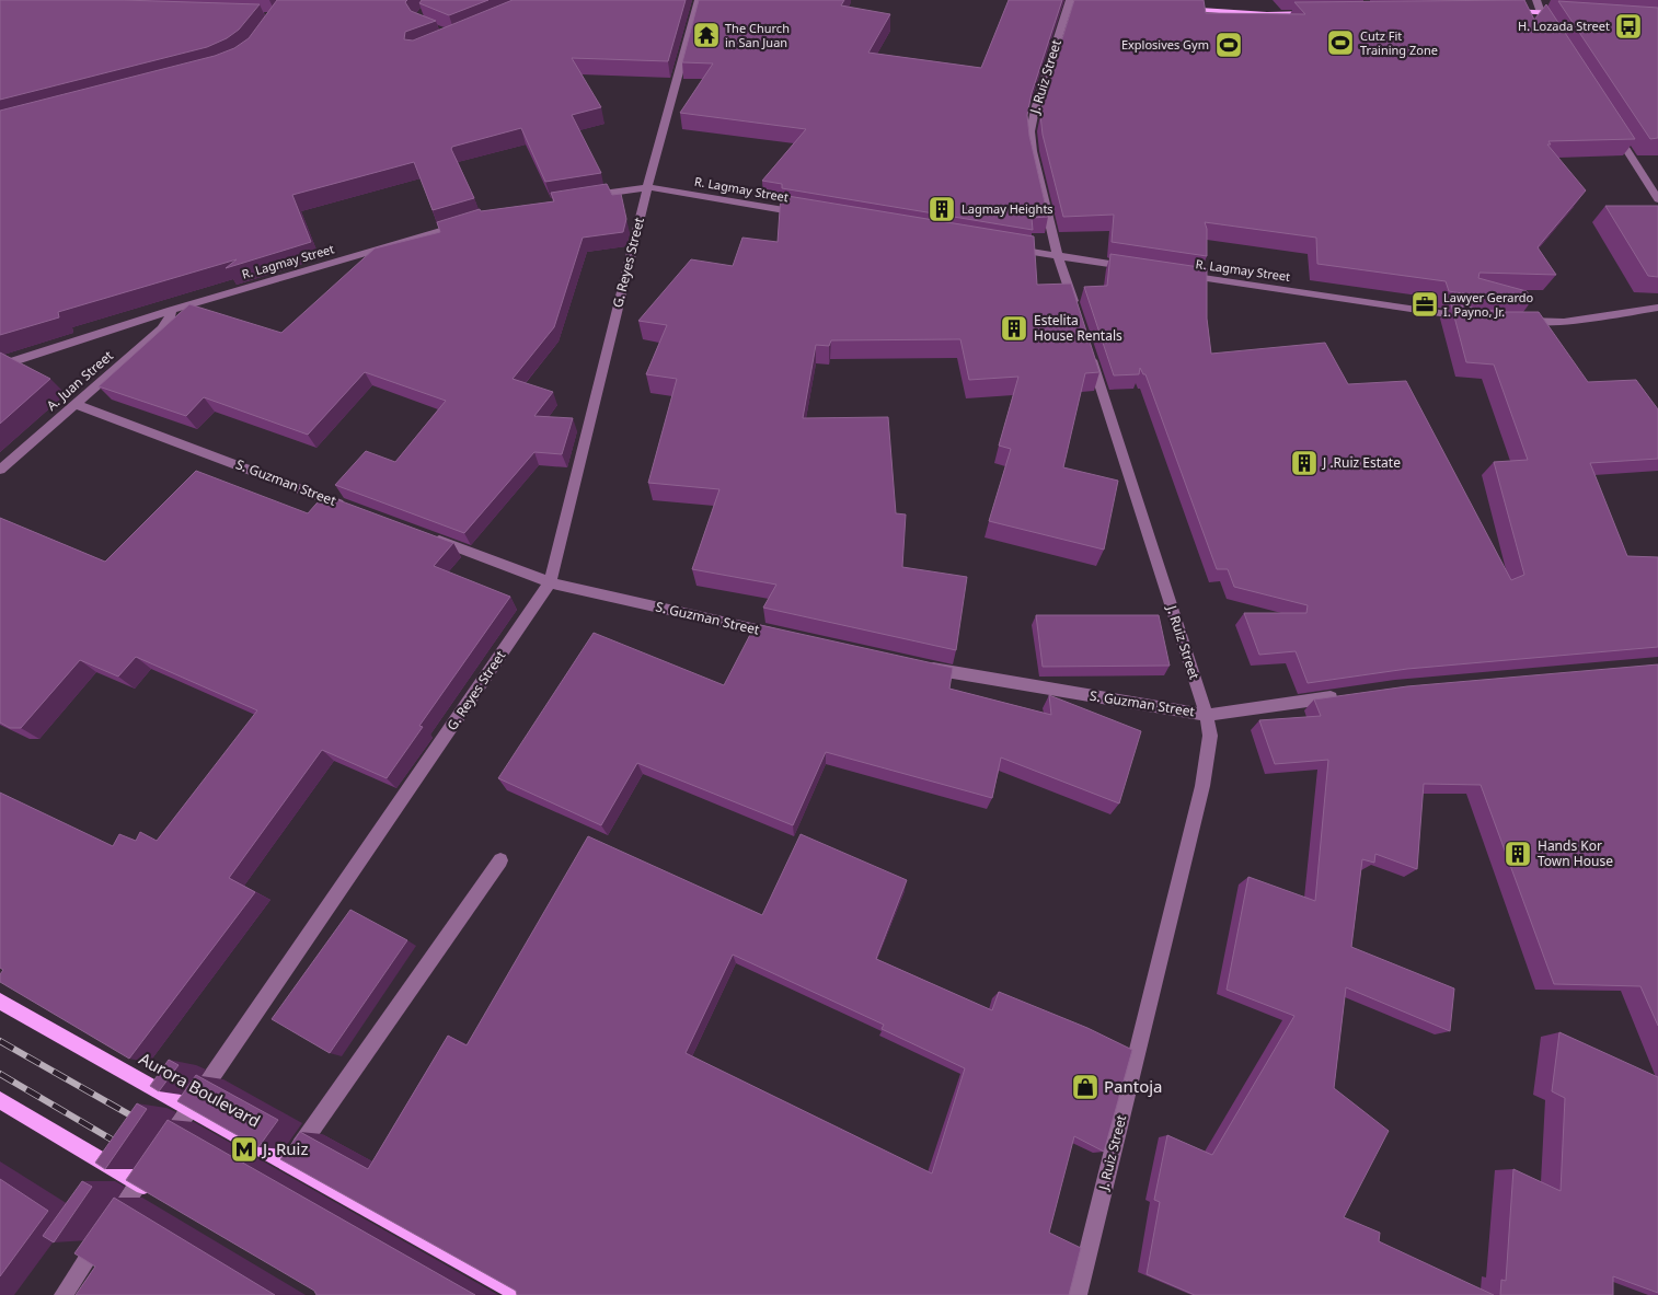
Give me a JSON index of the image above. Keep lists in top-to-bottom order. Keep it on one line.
{"streets":{"main road":["Aurora Boulevard"],"street":["J. Ruiz Street","R. Lagmay Street","G. Reyes Street","A. Juan Street","S. Guzman Street"]},"crossings":[["J. Ruiz Street","S. Guzman Street"],["R. Lagmay Street","G. Reyes Street"],["R. Lagmay Street","A. Juan Street"],["G. Reyes Street","S. Guzman Street"],["G. Reyes Street","Aurora Boulevard"],["A. Juan Street","S. Guzman Street"]],"places":{"bus stop":["H. Lozada Street"],"temple":["The Church in San Juan"],"sports":["Cutz Fit Training Zone","Explosives Gym"],"building":["Lagmay Heights","Estelita House Rentals","J .Ruiz Estate","Hands Kor Town House"],"office":["Lawyer Gerardo I. Payno, Jr."],"shop":["Pantoja"],"metro station":["J. Ruiz"]}}
